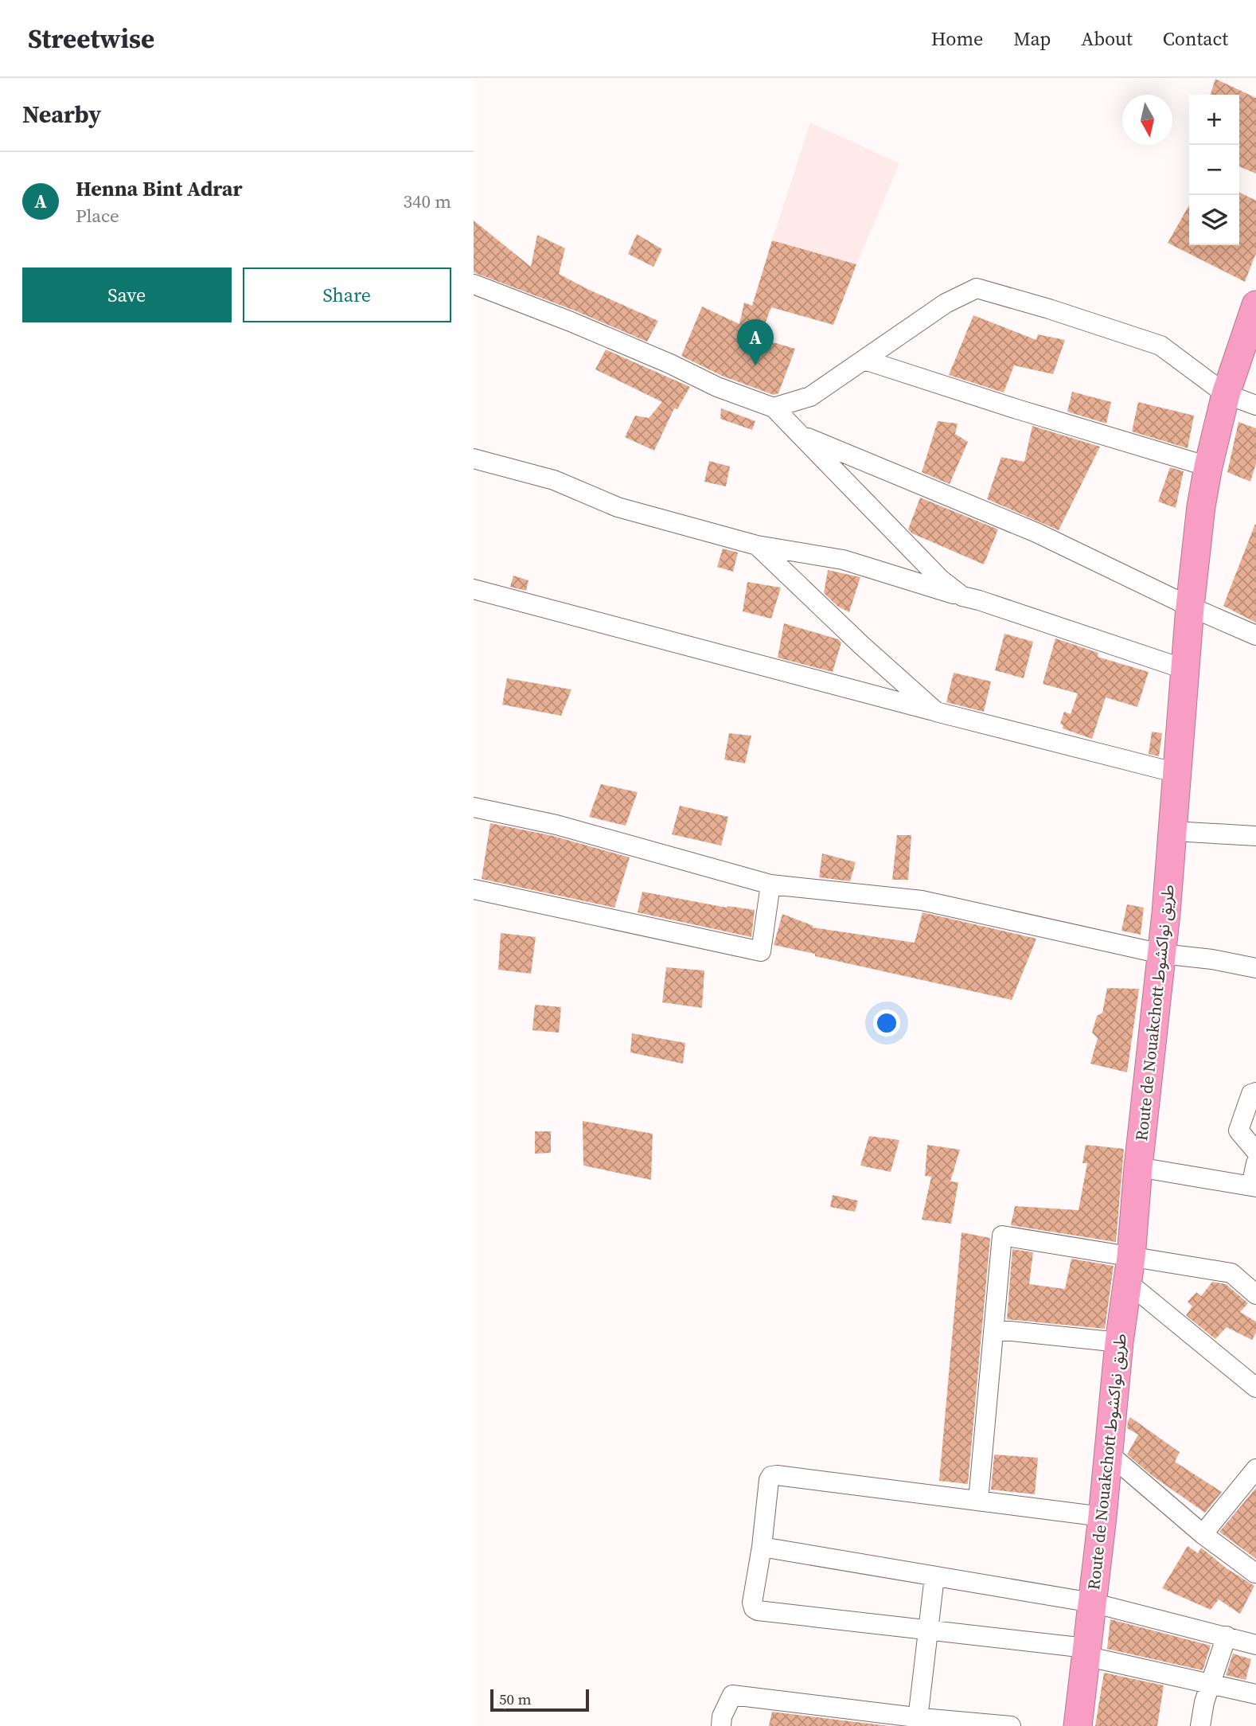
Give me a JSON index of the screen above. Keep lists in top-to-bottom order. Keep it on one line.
{"streets":{"highway":["Route de Nouakchott طريق نواكشوط"]},"scale_bar":"50 m","north":"bottom","page":{"header":"Streetwise","nav":["Home","Map","About","Contact"],"heading":"Nearby","map_buttons":["+","−"],"list":[{"mark":"A","name":"Henna Bint Adrar","note":"Place","value":"340 m"}],"buttons":["Save","Share"],"pins":"A","scale":"50 m"}}
